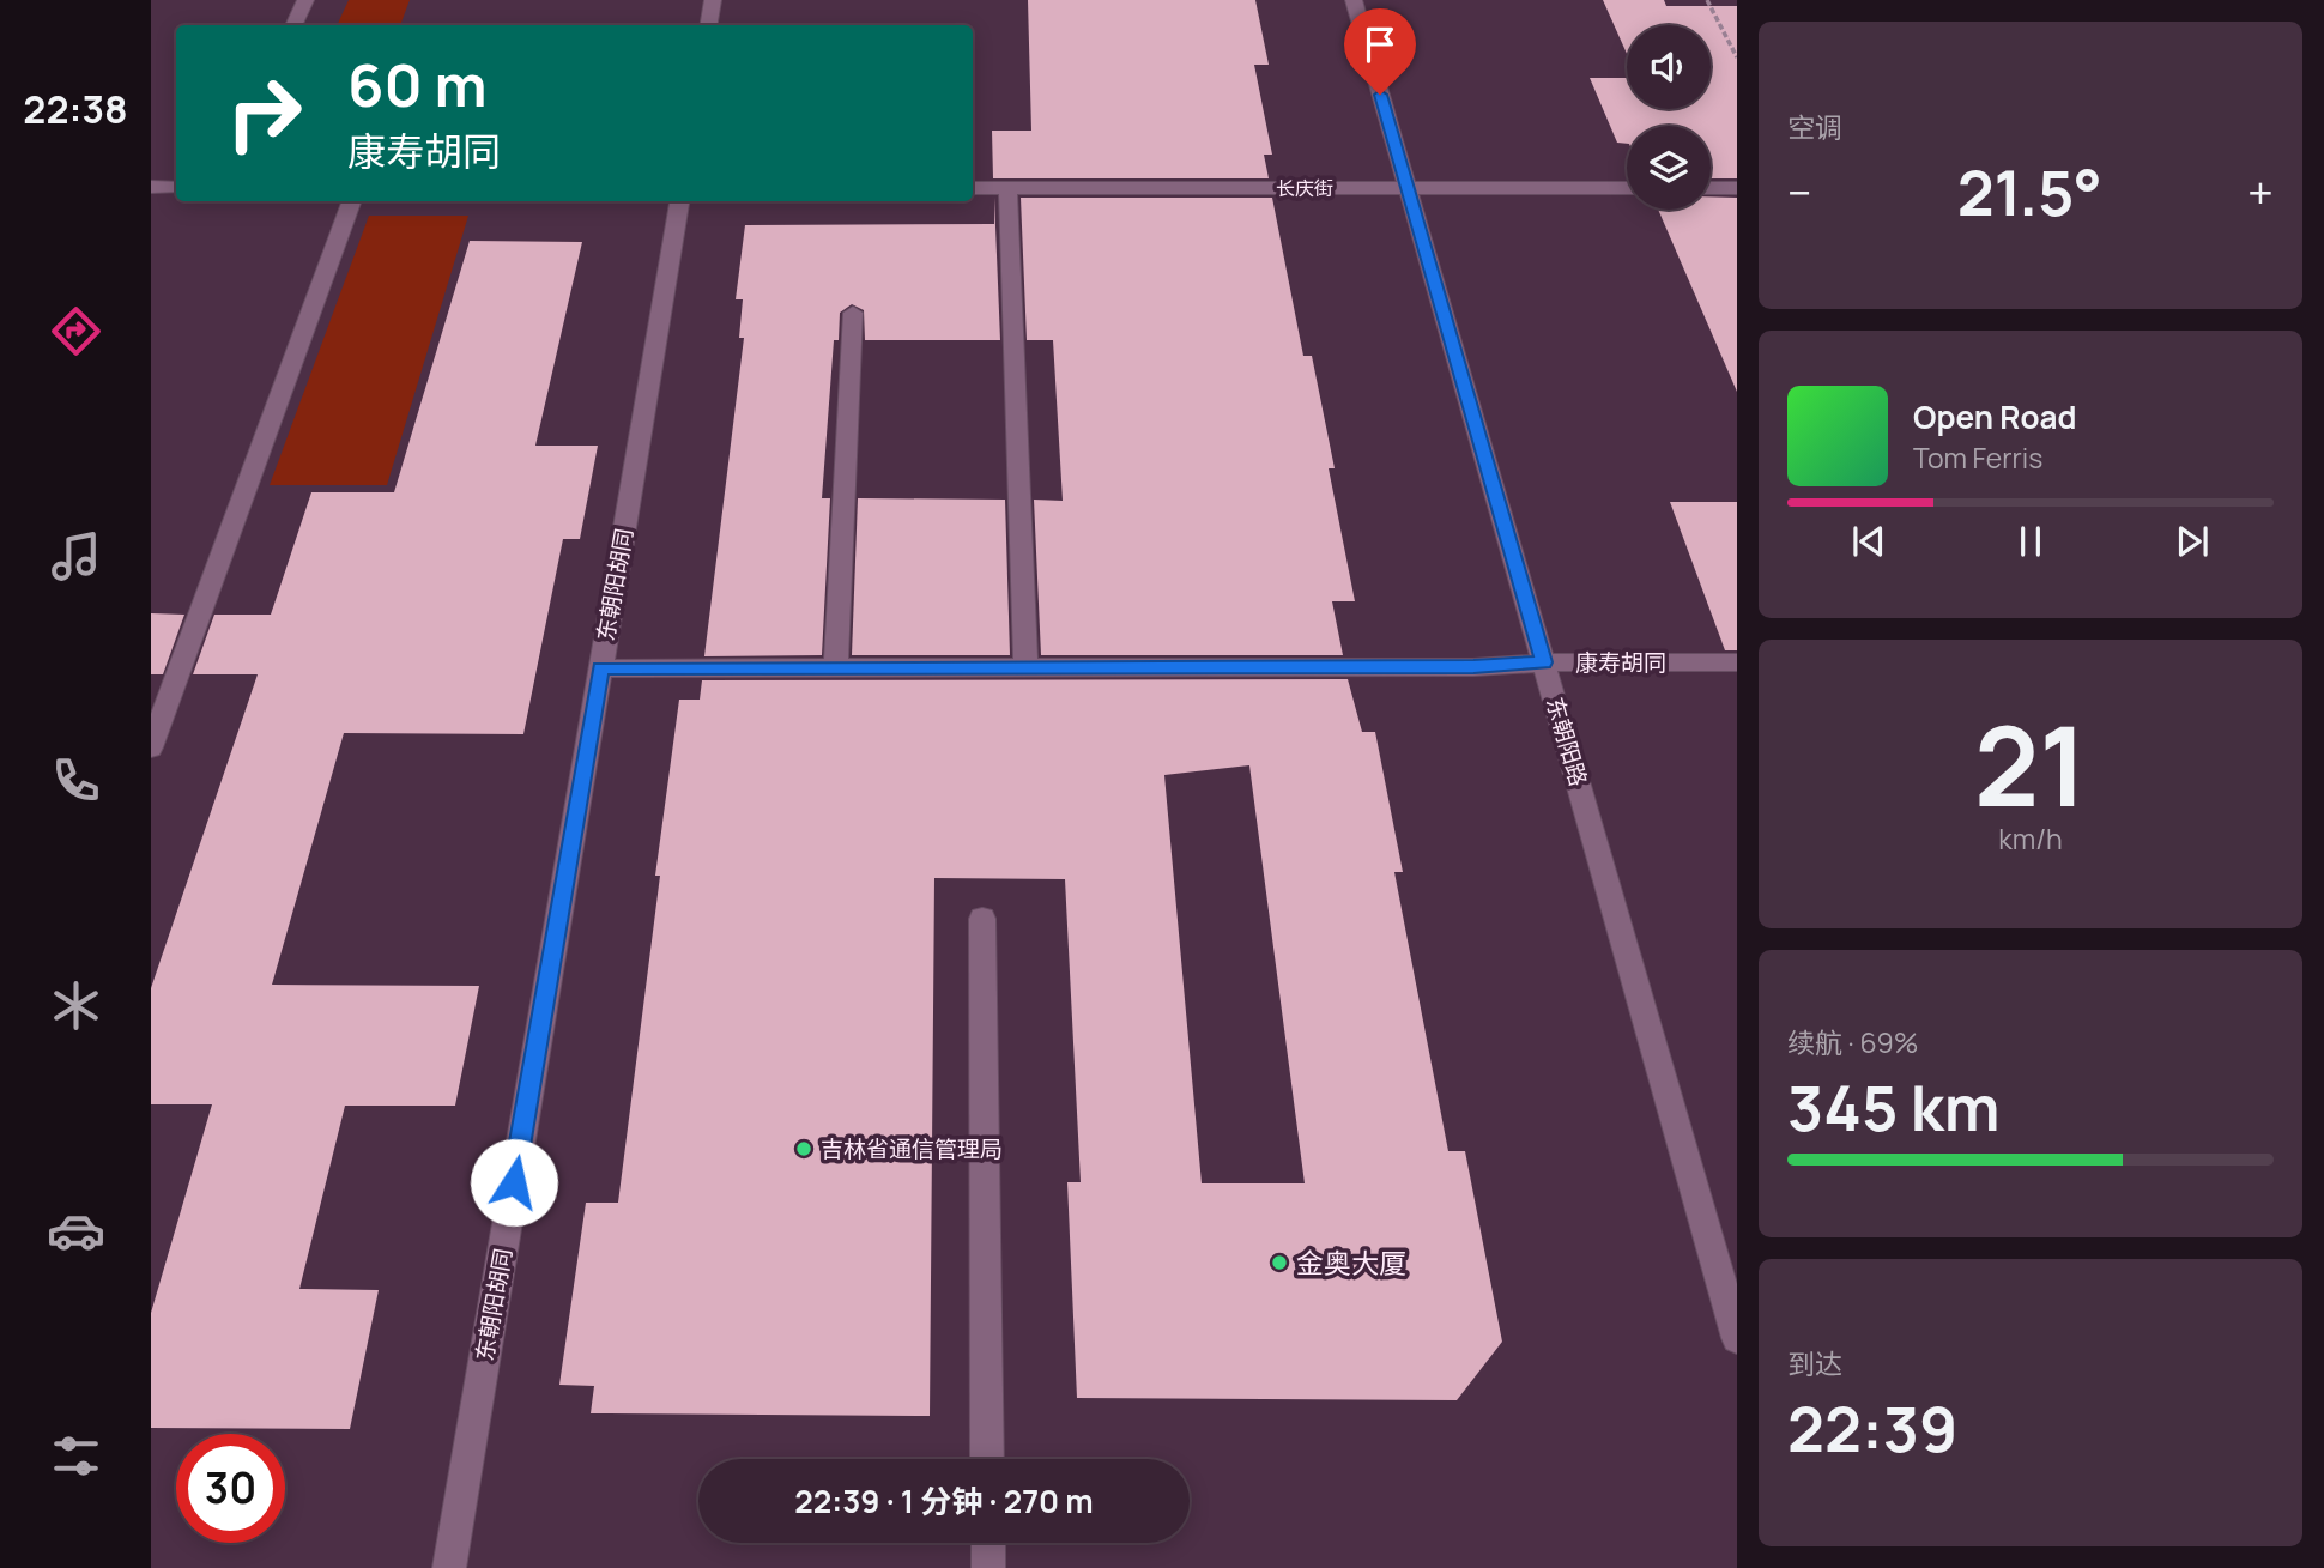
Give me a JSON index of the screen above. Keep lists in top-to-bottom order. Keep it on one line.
{"streets":{"street":["长庆街","东朝阳胡同","康寿胡同","东朝阳路"]},"crossings":[["长庆街","东朝阳路"],["东朝阳胡同","康寿胡同"],["康寿胡同","东朝阳路"]],"places":["吉林省通信管理局","金奥大厦"],"page":{"tabs":"22:38","tile":["空调",["21","km/h"],["续航 · 69%","345 km"],["到达","22:39"]],"turn":["60 m","康寿胡同"],"heat":["−","21.5°","+"],"song":["Open Road","Tom Ferris"],"limit":"30","trip":"22:39 · 1 分钟 · 270 m"}}
